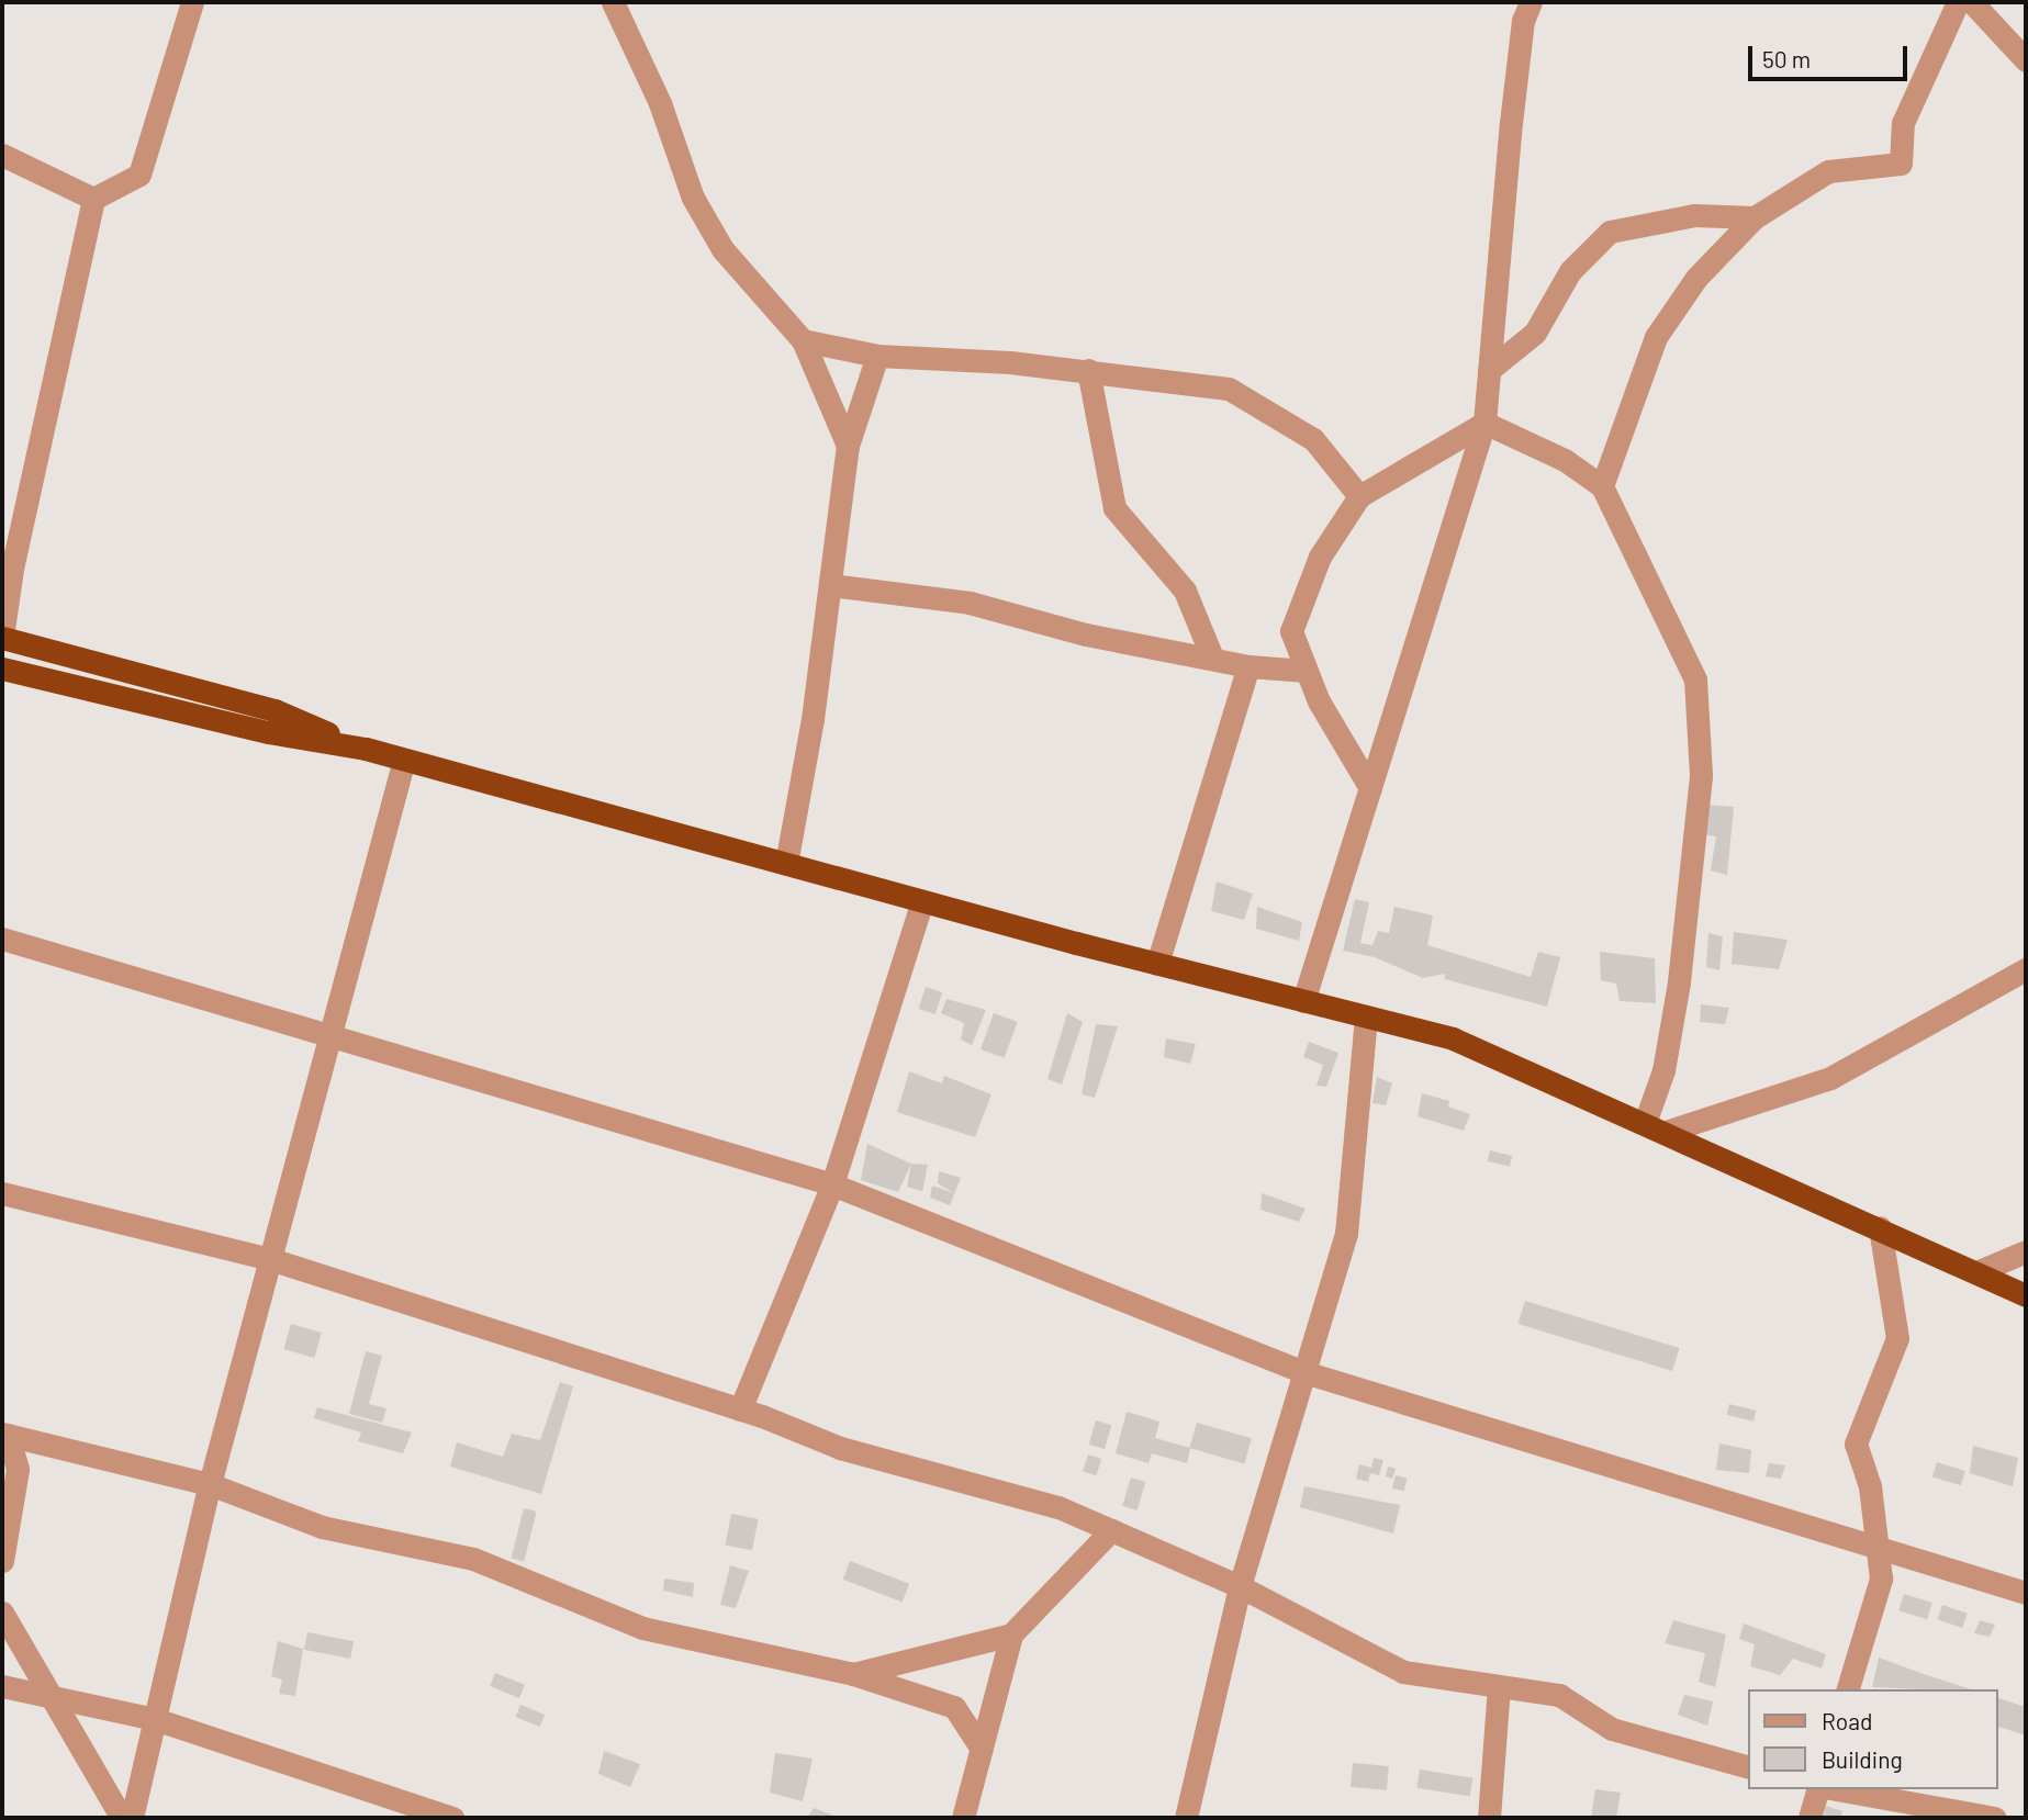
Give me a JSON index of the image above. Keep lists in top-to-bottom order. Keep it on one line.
{"legend":["Road","Building"],"scale_bar":"50 m"}
